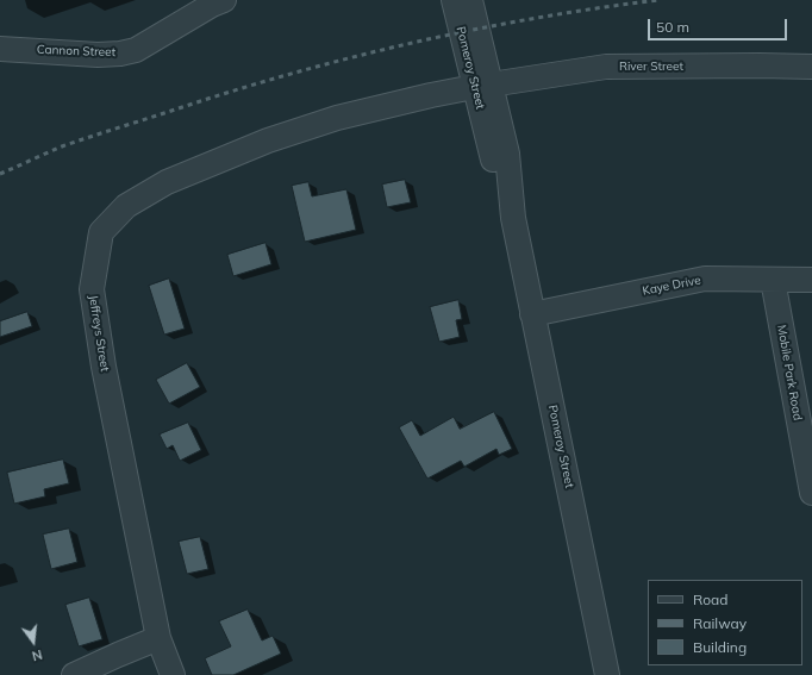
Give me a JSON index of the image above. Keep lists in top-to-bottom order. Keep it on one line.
{"streets":{"street":["Cannon Street","River Street","Pomeroy Street","Kaye Drive","Jeffreys Street","Mobile Park Road"]},"crossings":[["River Street","Pomeroy Street"],["River Street","Jeffreys Street"],["Pomeroy Street","Kaye Drive"],["Kaye Drive","Mobile Park Road"]],"legend":["Road","Railway","Building"],"scale_bar":"50 m","north":"bottom"}
